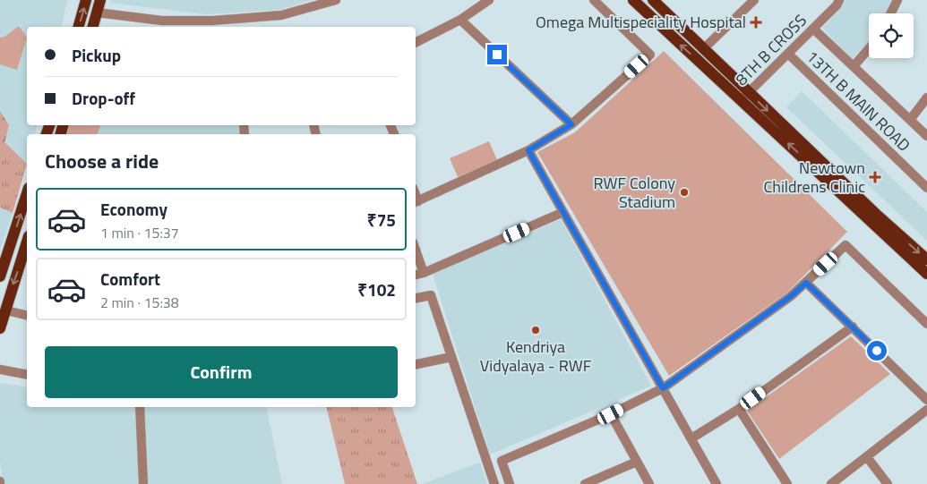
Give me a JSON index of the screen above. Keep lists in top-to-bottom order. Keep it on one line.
{"streets":{"street":["8TH B CROSS","13TH B MAIN ROAD"]},"crossings":[["8TH B CROSS","13TH B MAIN ROAD"]],"places":{"health":["Omega Multispeciality Hospital","Newtown Childrens Clinic"],"other":["RWF Colony Stadium","Kendriya Vidyalaya - RWF"]},"page":{"banner":["Pickup","Drop-off"],"heading":"Choose a ride","list":[{"name":"Economy","note":"1 min · 15:37","value":"₹75"},{"name":"Comfort","note":"2 min · 15:38","value":"₹102"}],"buttons":"Confirm"}}
